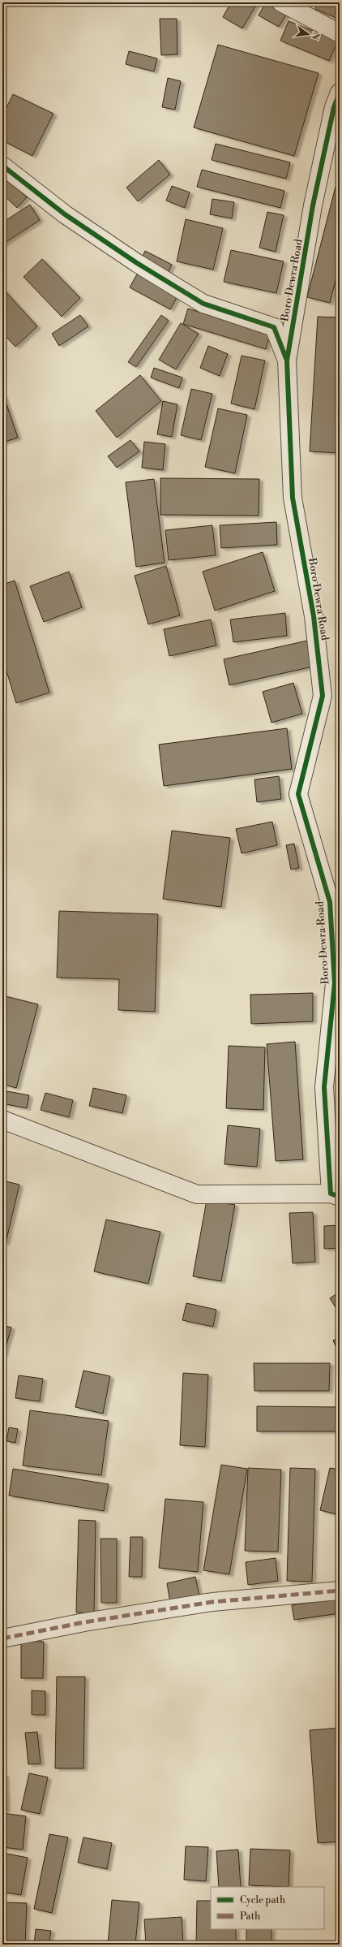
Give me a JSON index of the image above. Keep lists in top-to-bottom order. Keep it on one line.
{"streets":{"street":["Boro Dewra Road"]},"legend":["Cycle path","Path"],"north":"right"}
